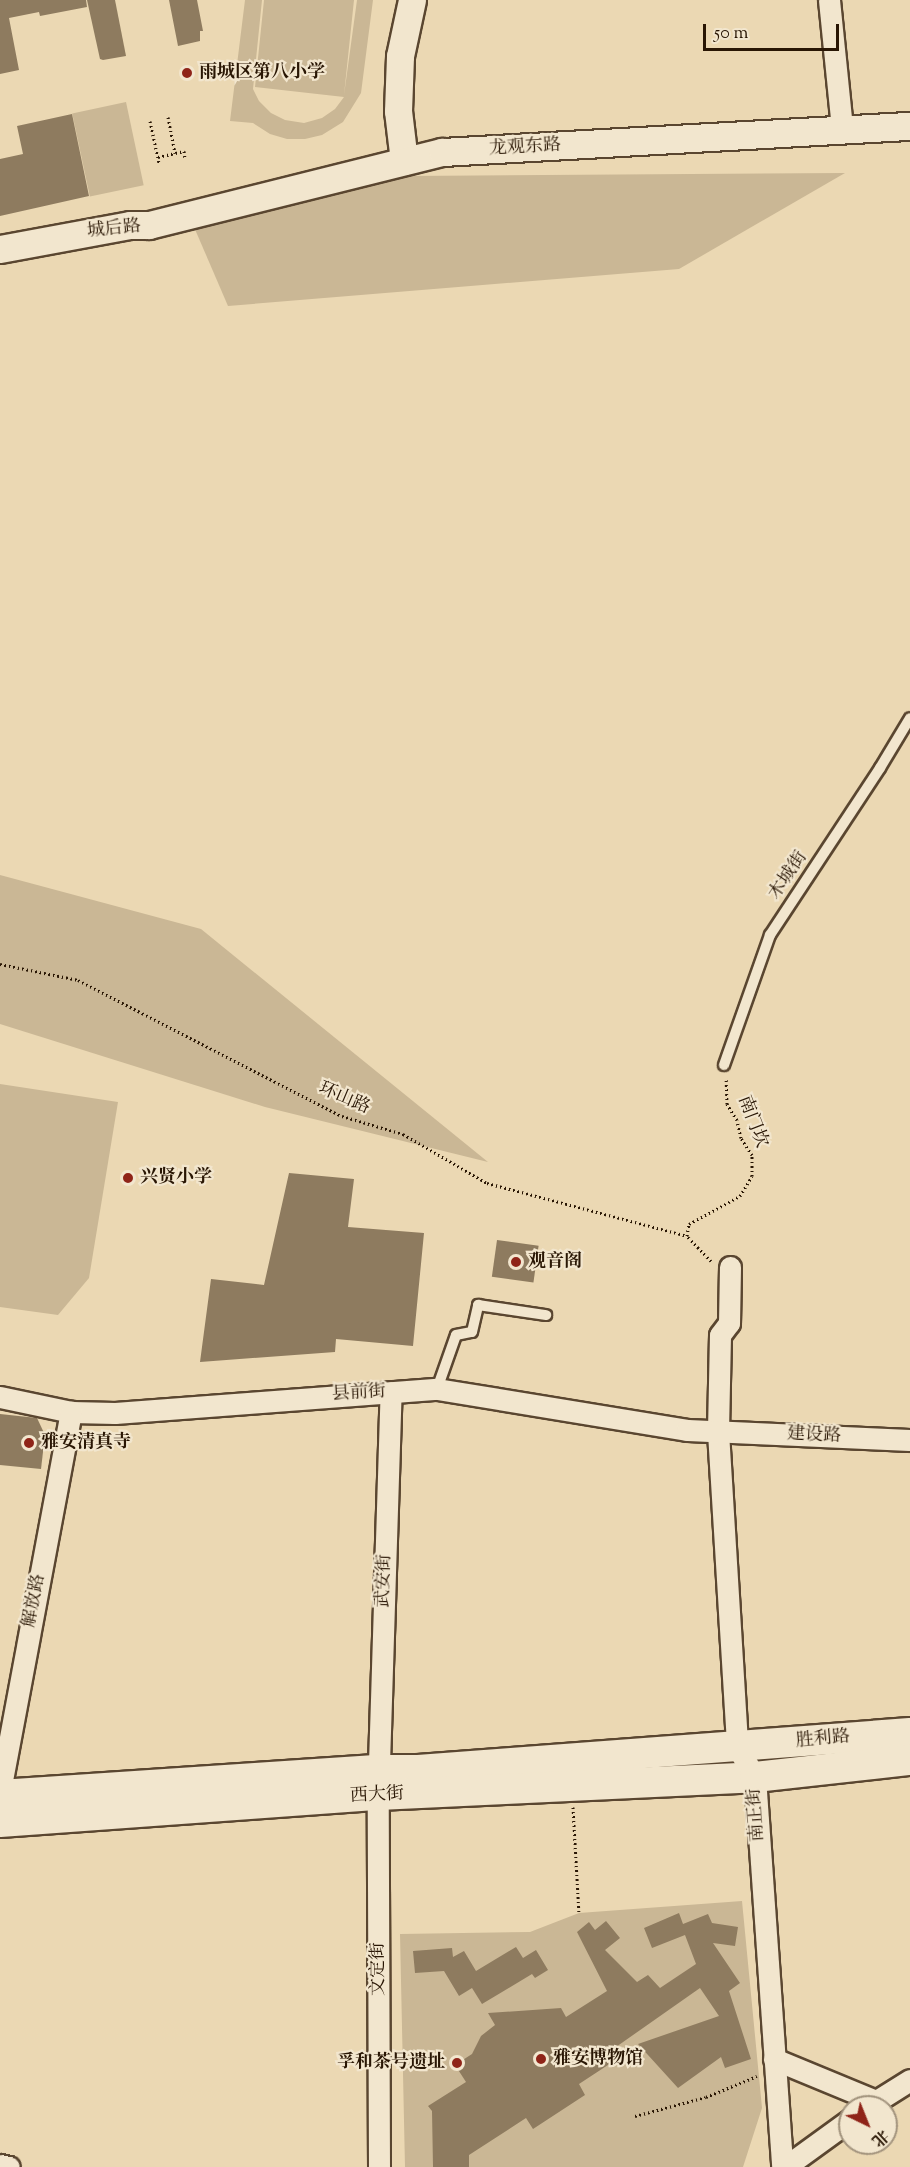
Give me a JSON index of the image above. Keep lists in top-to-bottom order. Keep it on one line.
{"streets":{"main road":["胜利路","西大街"],"street":["龙观东路","城后路","县前街","建设路","武安街","解放路","南正街","文定街"],"lane":["木城街"],"path":["环山路","南门坎"]},"crossings":[["龙观东路","城后路"],["木城街","南门坎"],["环山路","南门坎"],["县前街","建设路"],["县前街","武安街"],["县前街","解放路"],["县前街","南正街"],["建设路","南正街"],["武安街","西大街"],["武安街","文定街"],["解放路","西大街"],["胜利路","西大街"],["胜利路","南正街"],["西大街","南正街"],["西大街","文定街"]],"places":["雨城区第八小学","兴贤小学","观音阁","雅安清真寺","雅安博物馆","孚和茶号遗址"],"scale_bar":"50 m","north":"bottom right"}
